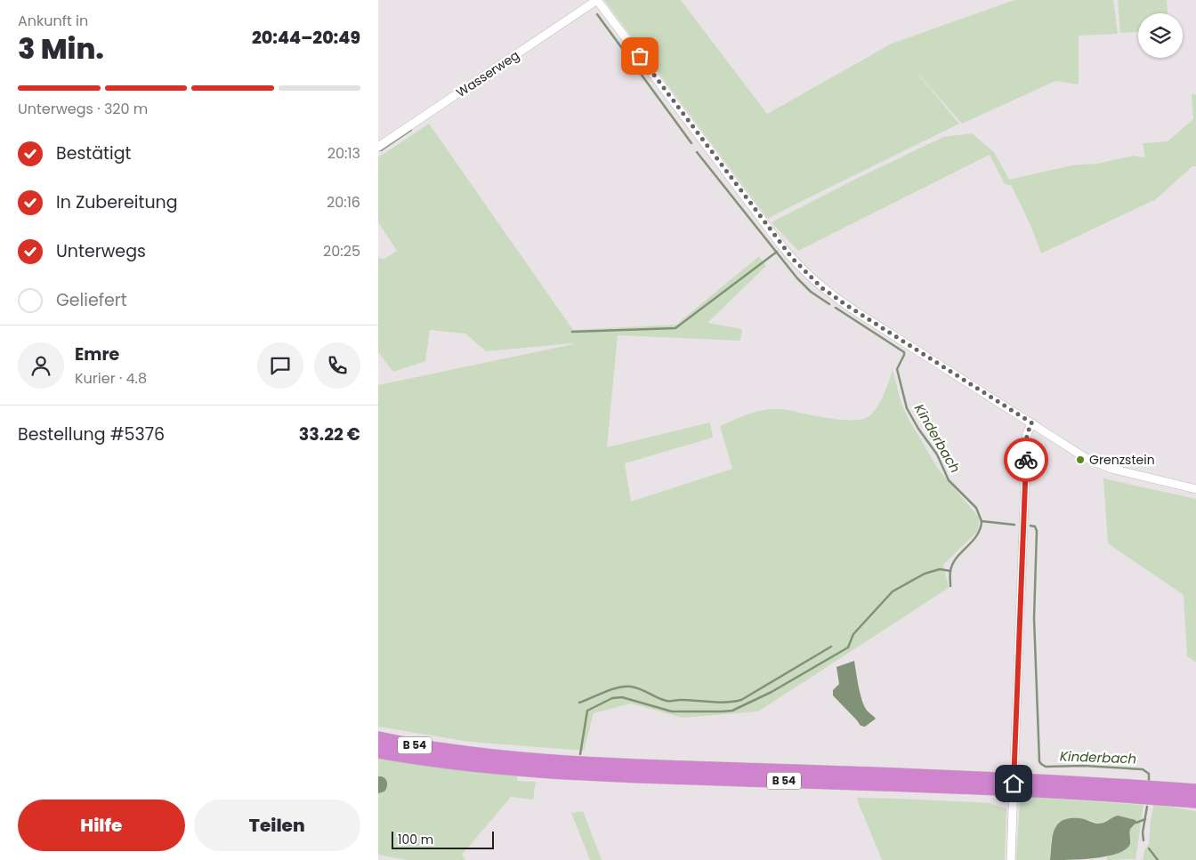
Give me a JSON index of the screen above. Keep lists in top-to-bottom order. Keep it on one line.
{"streets":{"highway":["B 54"],"street":["Wasserweg"]},"water":["Kinderbach"],"places":["Grenzstein"],"scale_bar":"100 m","page":{"heading":["3 Min.","Ankunft in","20:44–20:49"],"panel":["Emre","Kurier · 4.8","Bestellung #5376","33.22 €"],"bar":"Unterwegs · 320 m","list":[["Bestätigt","20:13"],["In Zubereitung","20:16"],["Unterwegs","20:25"],"Geliefert"],"buttons":["Hilfe","Teilen"],"scale":"100 m"}}
